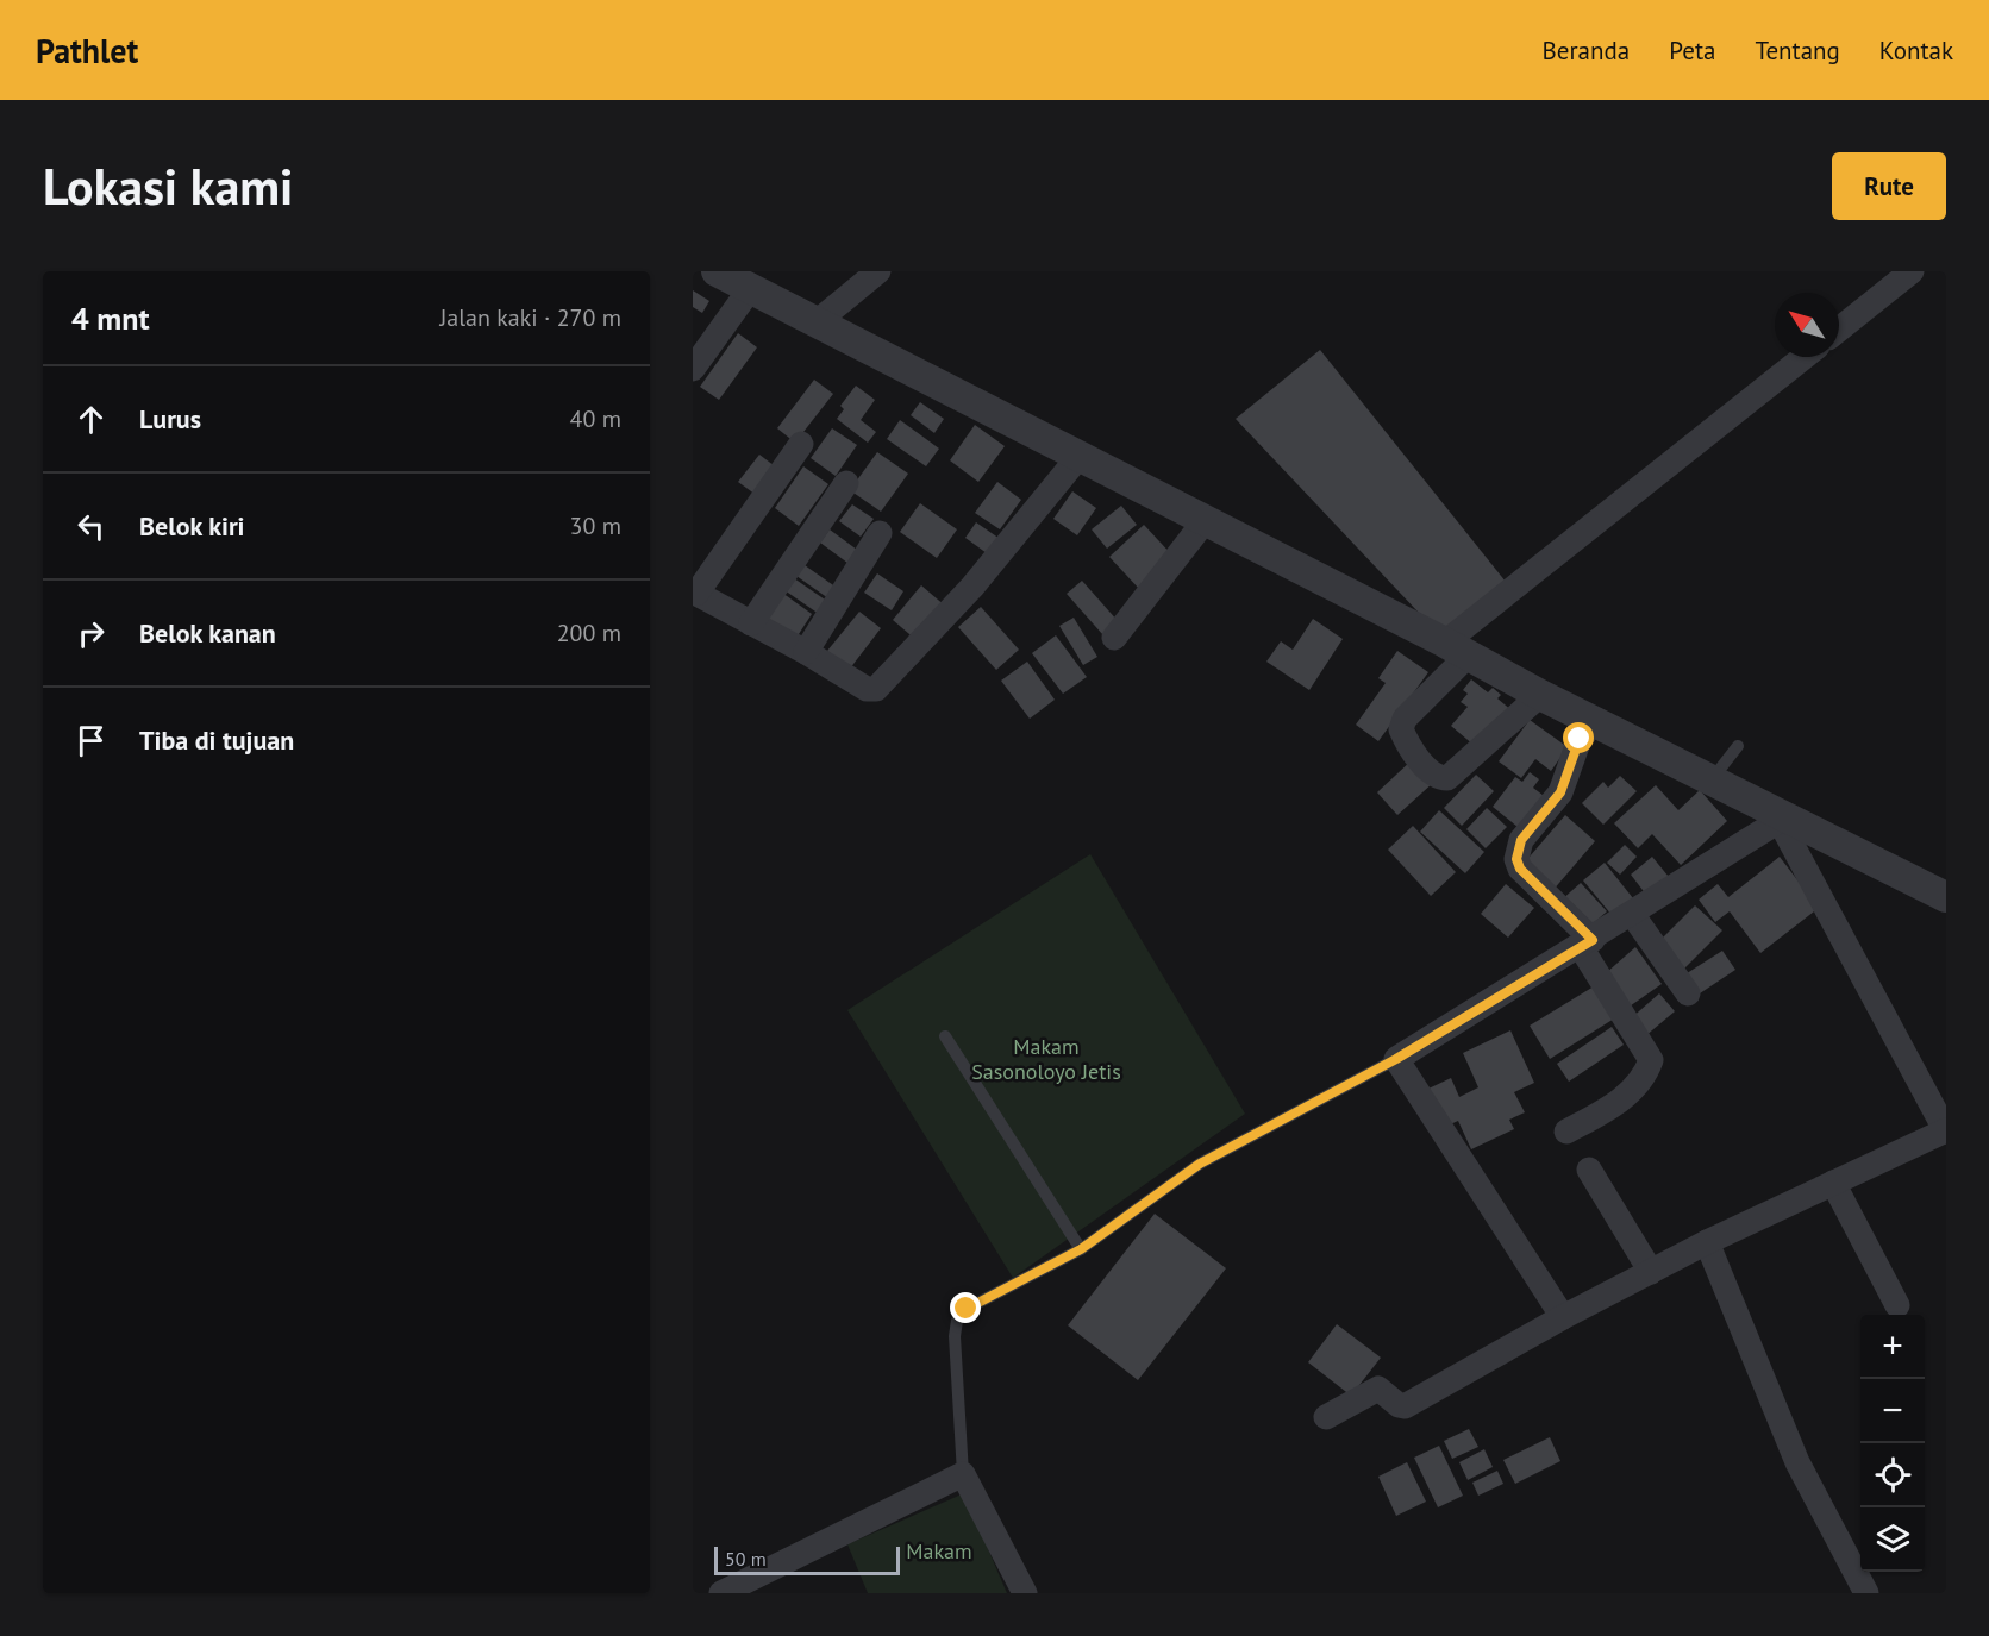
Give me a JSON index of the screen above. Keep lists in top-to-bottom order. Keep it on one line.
{"parks":["Makam Sasonoloyo Jetis","Makam"],"scale_bar":"50 m","north":"top left","page":{"header":"Pathlet","nav":["Beranda","Peta","Tentang","Kontak"],"buttons":"Rute","title":"Lokasi kami","heading":["4 mnt","Jalan kaki · 270 m"],"list":[["Lurus","40 m"],["Belok kiri","30 m"],["Belok kanan","200 m"],"Tiba di tujuan"],"map_buttons":["+","−"],"scale":"50 m"}}
